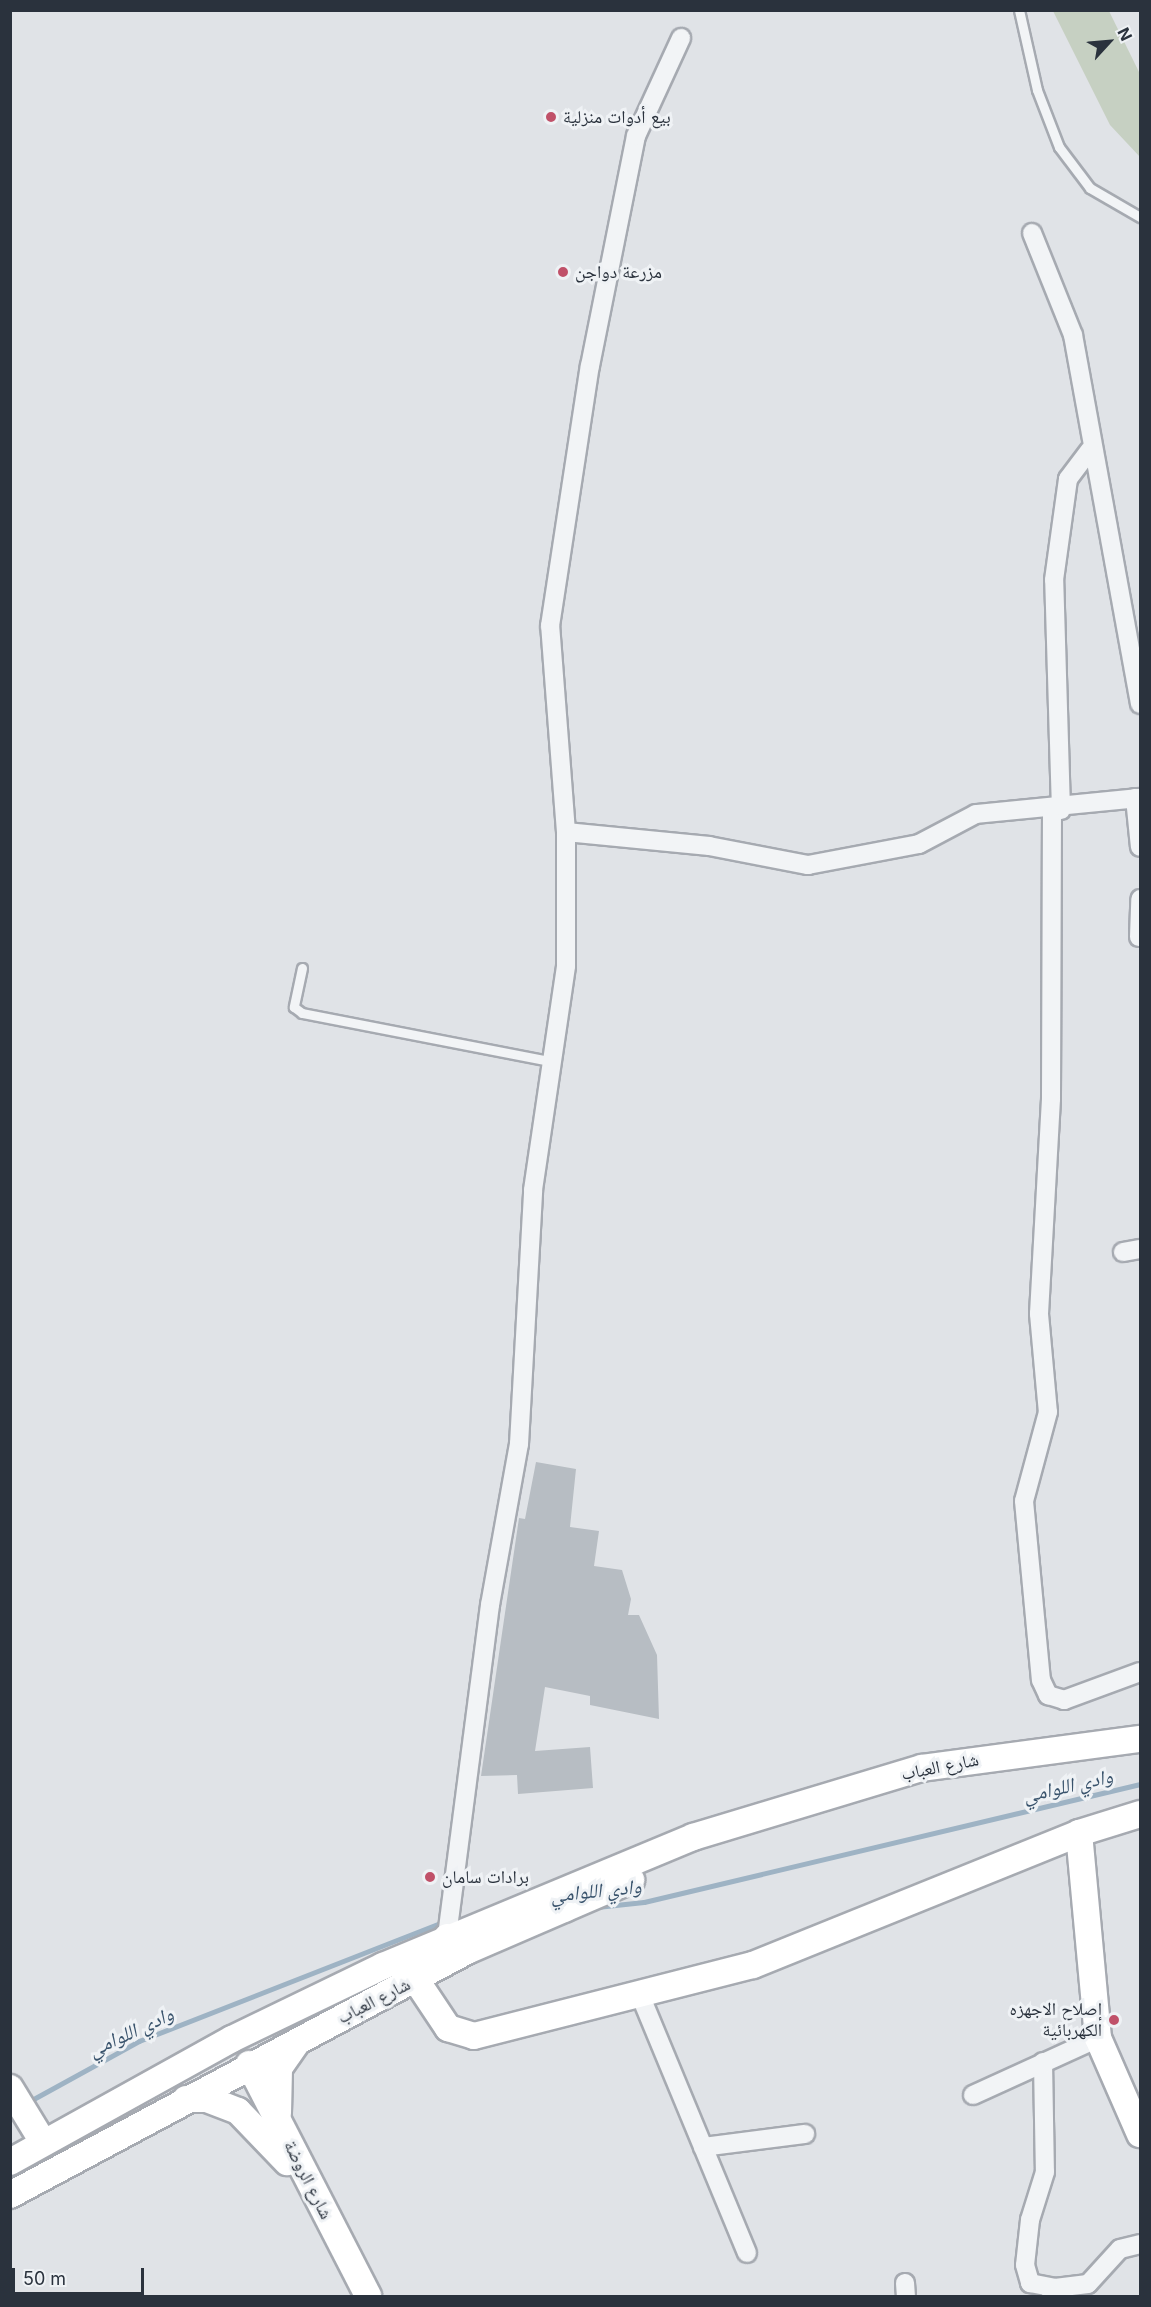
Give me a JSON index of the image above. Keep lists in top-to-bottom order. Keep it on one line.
{"streets":{"main road":["شارع العباب","شارع الروضة"]},"crossings":[["شارع العباب","شارع الروضة"]],"water":["وادي اللوامي"],"places":["بيع أدوات منزلية","مزرعة دواجن","برادات سامان","إصلاح الاجهزه الكهربائية"],"scale_bar":"50 m","north":"top right"}
